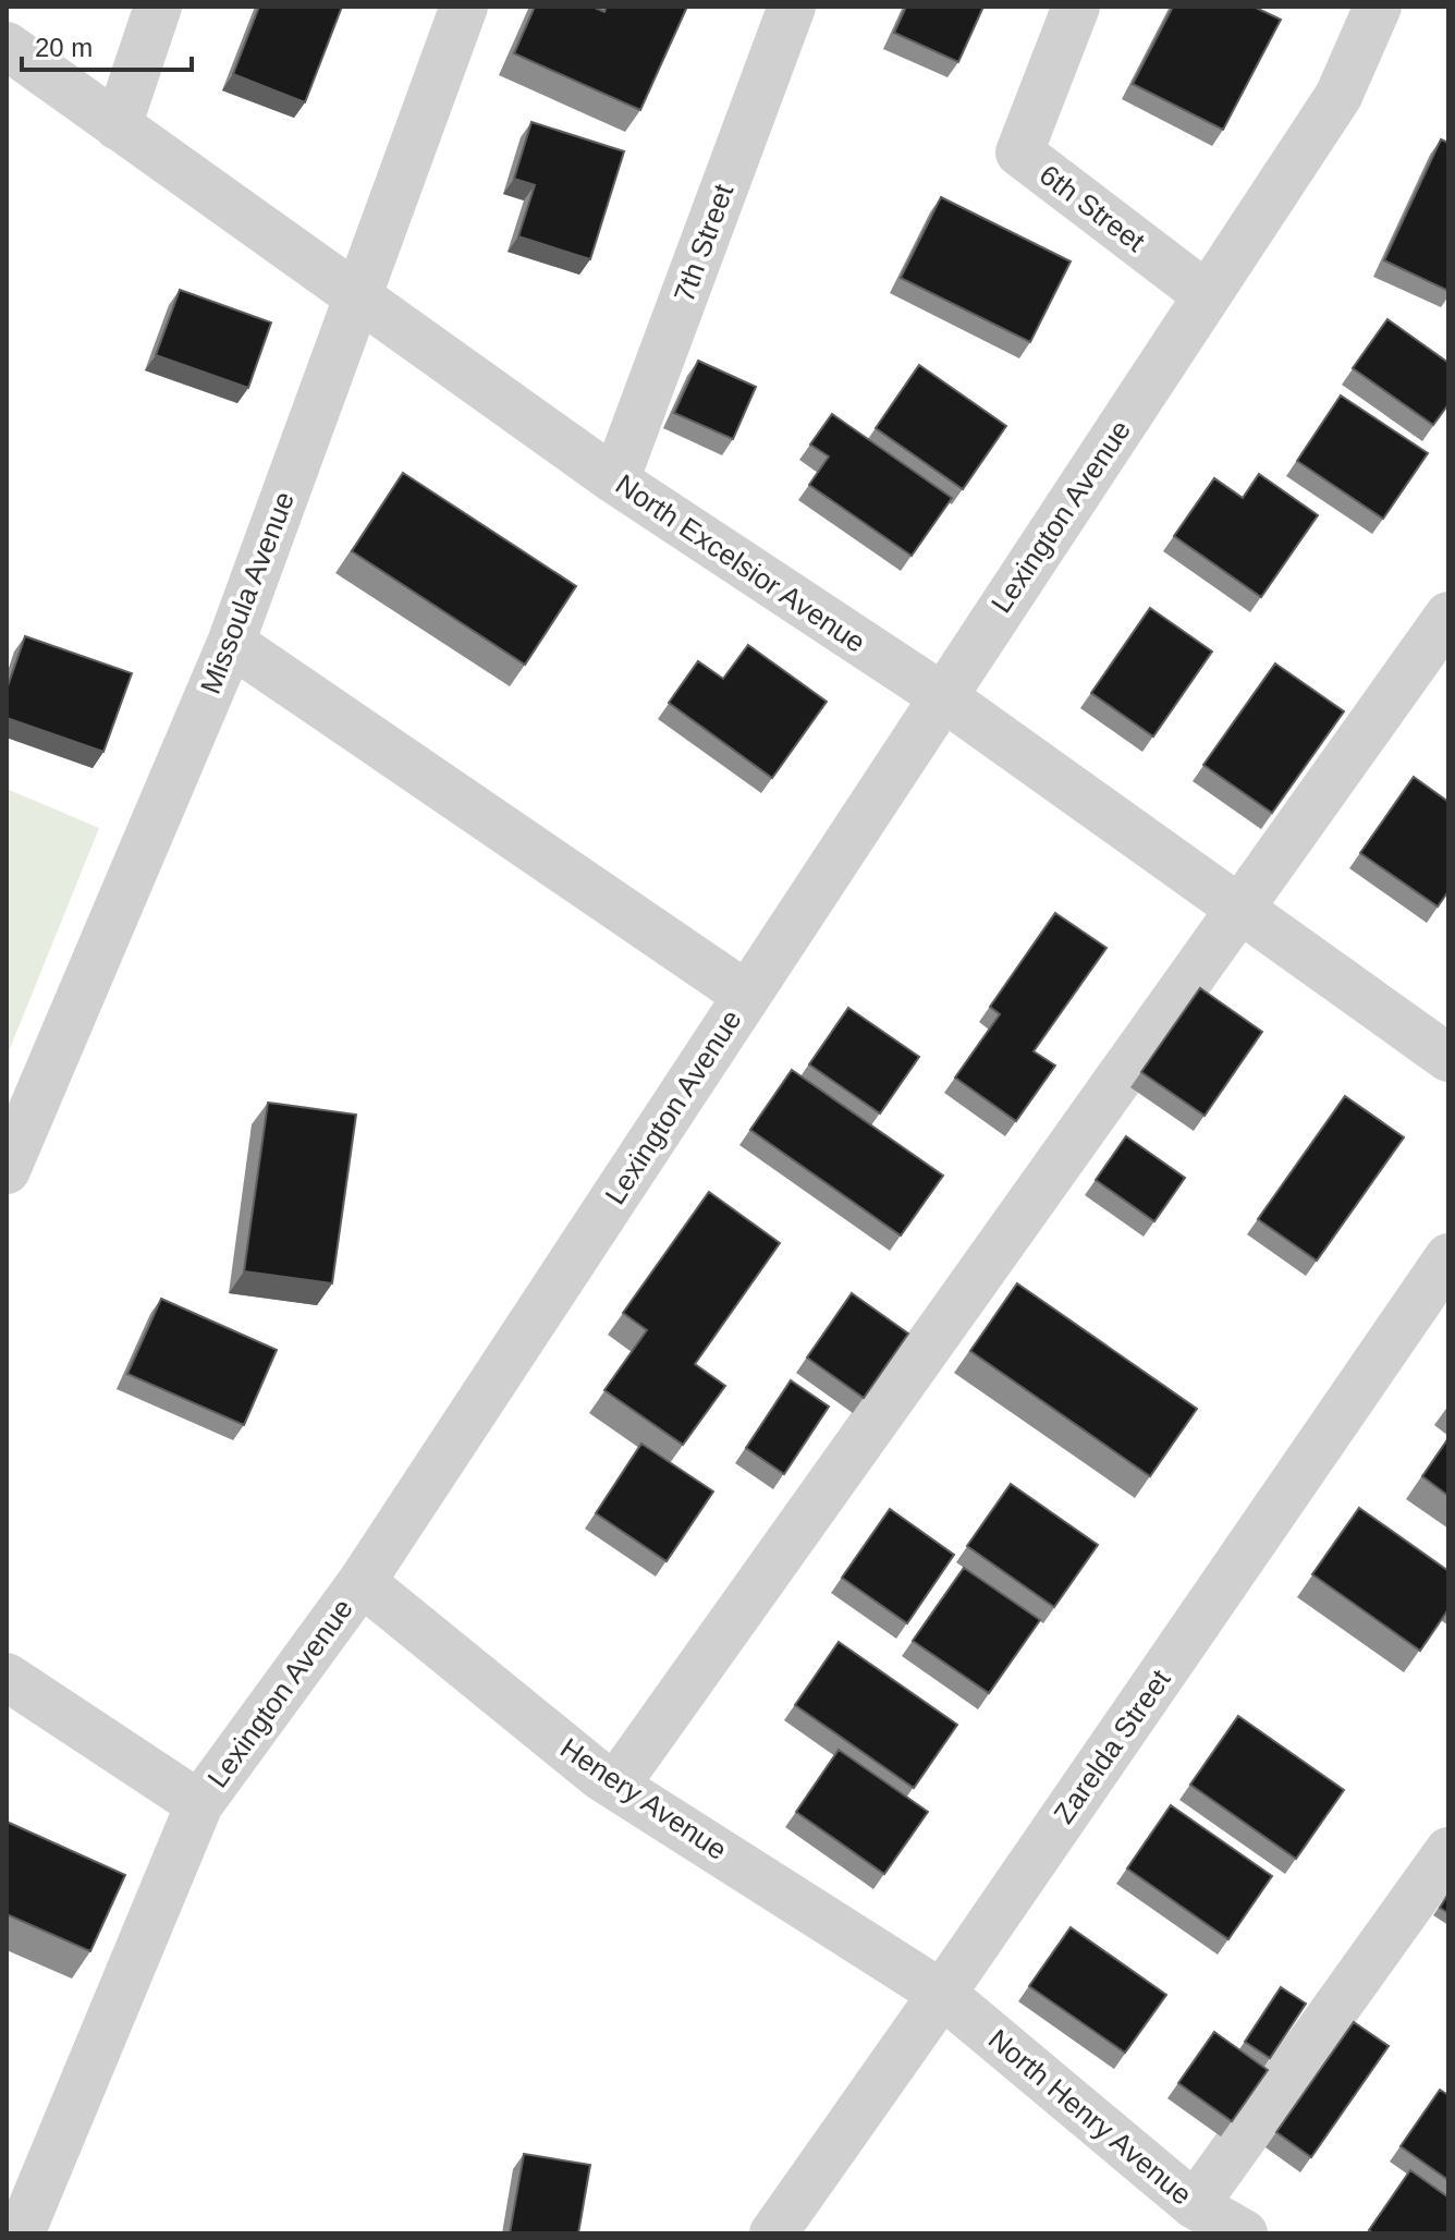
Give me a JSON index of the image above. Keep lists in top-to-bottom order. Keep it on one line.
{"streets":{"street":["6th Street","7th Street","Lexington Avenue","North Excelsior Avenue","Missoula Avenue","Zarelda Street","Henery Avenue","North Henry Avenue"]},"crossings":[["6th Street","Lexington Avenue"],["7th Street","North Excelsior Avenue"],["Lexington Avenue","North Excelsior Avenue"],["Lexington Avenue","Henery Avenue"],["North Excelsior Avenue","Missoula Avenue"],["Zarelda Street","Henery Avenue"],["Zarelda Street","North Henry Avenue"],["Henery Avenue","North Henry Avenue"]],"scale_bar":"20 m"}
